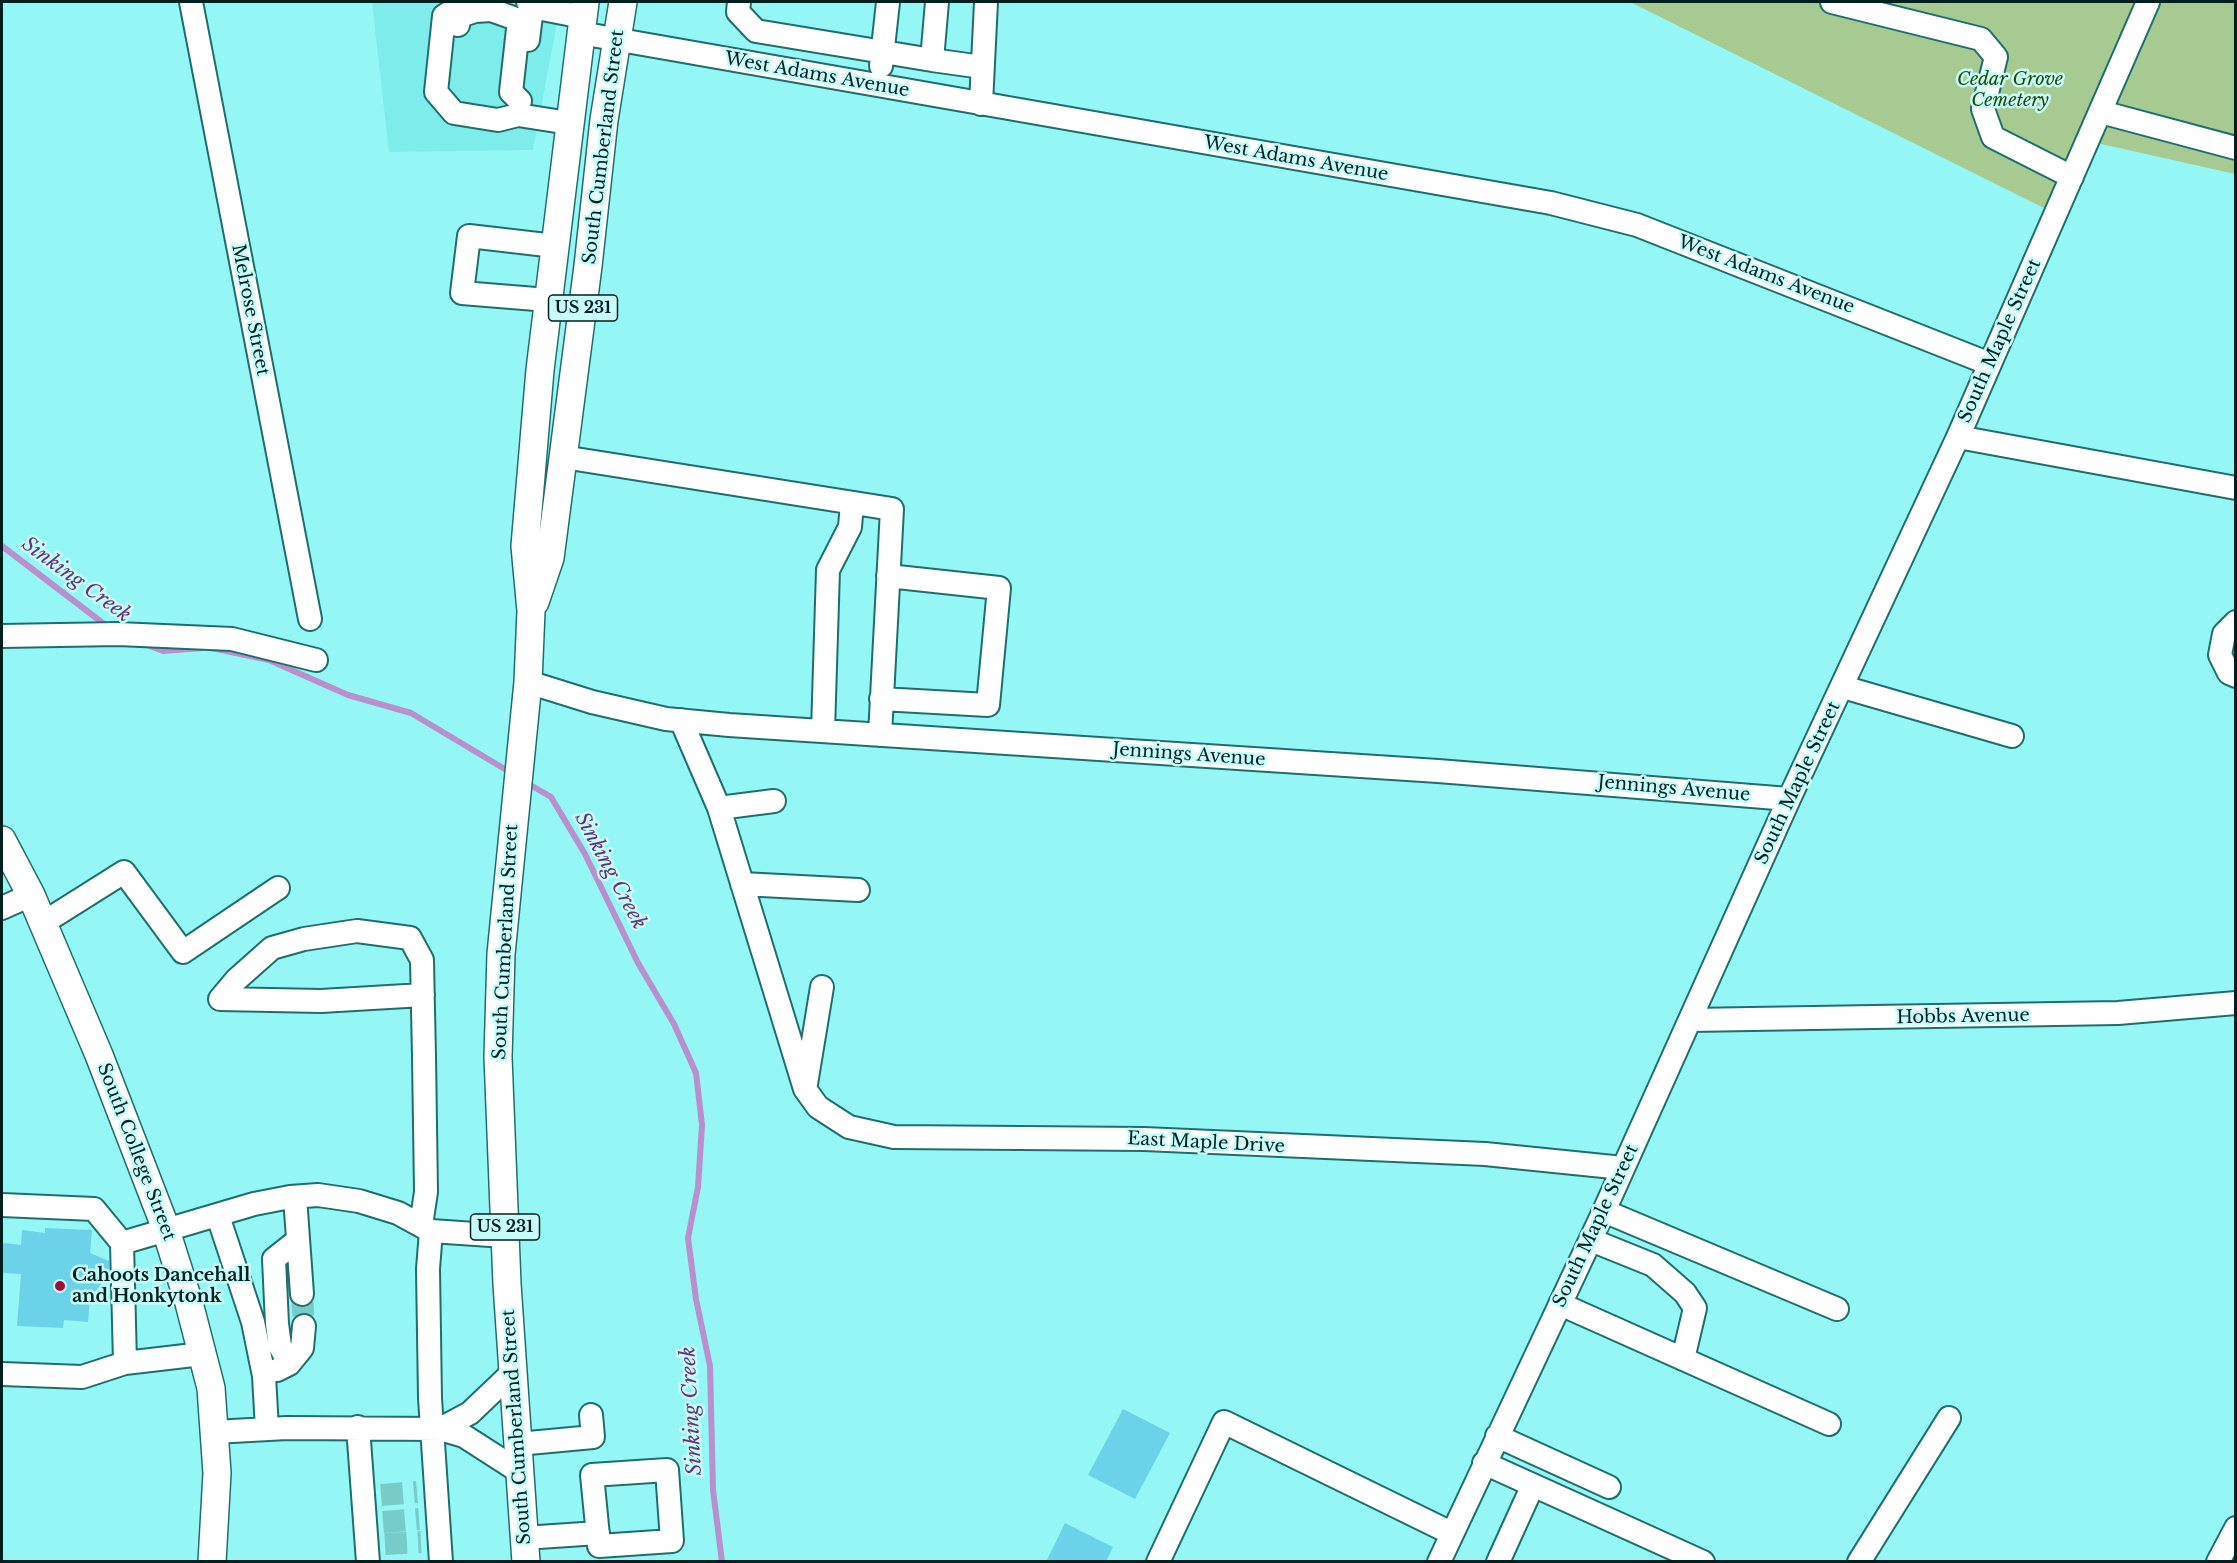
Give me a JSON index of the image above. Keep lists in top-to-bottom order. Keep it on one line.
{"streets":{"main road":["South Cumberland Street","US 231","South College Street"],"street":["West Adams Avenue","Melrose Street","South Maple Street","Jennings Avenue","Hobbs Avenue","East Maple Drive"]},"crossings":[["West Adams Avenue","South Cumberland Street"],["West Adams Avenue","South Maple Street"],["South Cumberland Street","Jennings Avenue"],["South Maple Street","Jennings Avenue"],["South Maple Street","Hobbs Avenue"],["South Maple Street","East Maple Drive"]],"water":["Sinking Creek"],"parks":["Cedar Grove Cemetery"],"places":["Cahoots Dancehall and Honkytonk"]}
